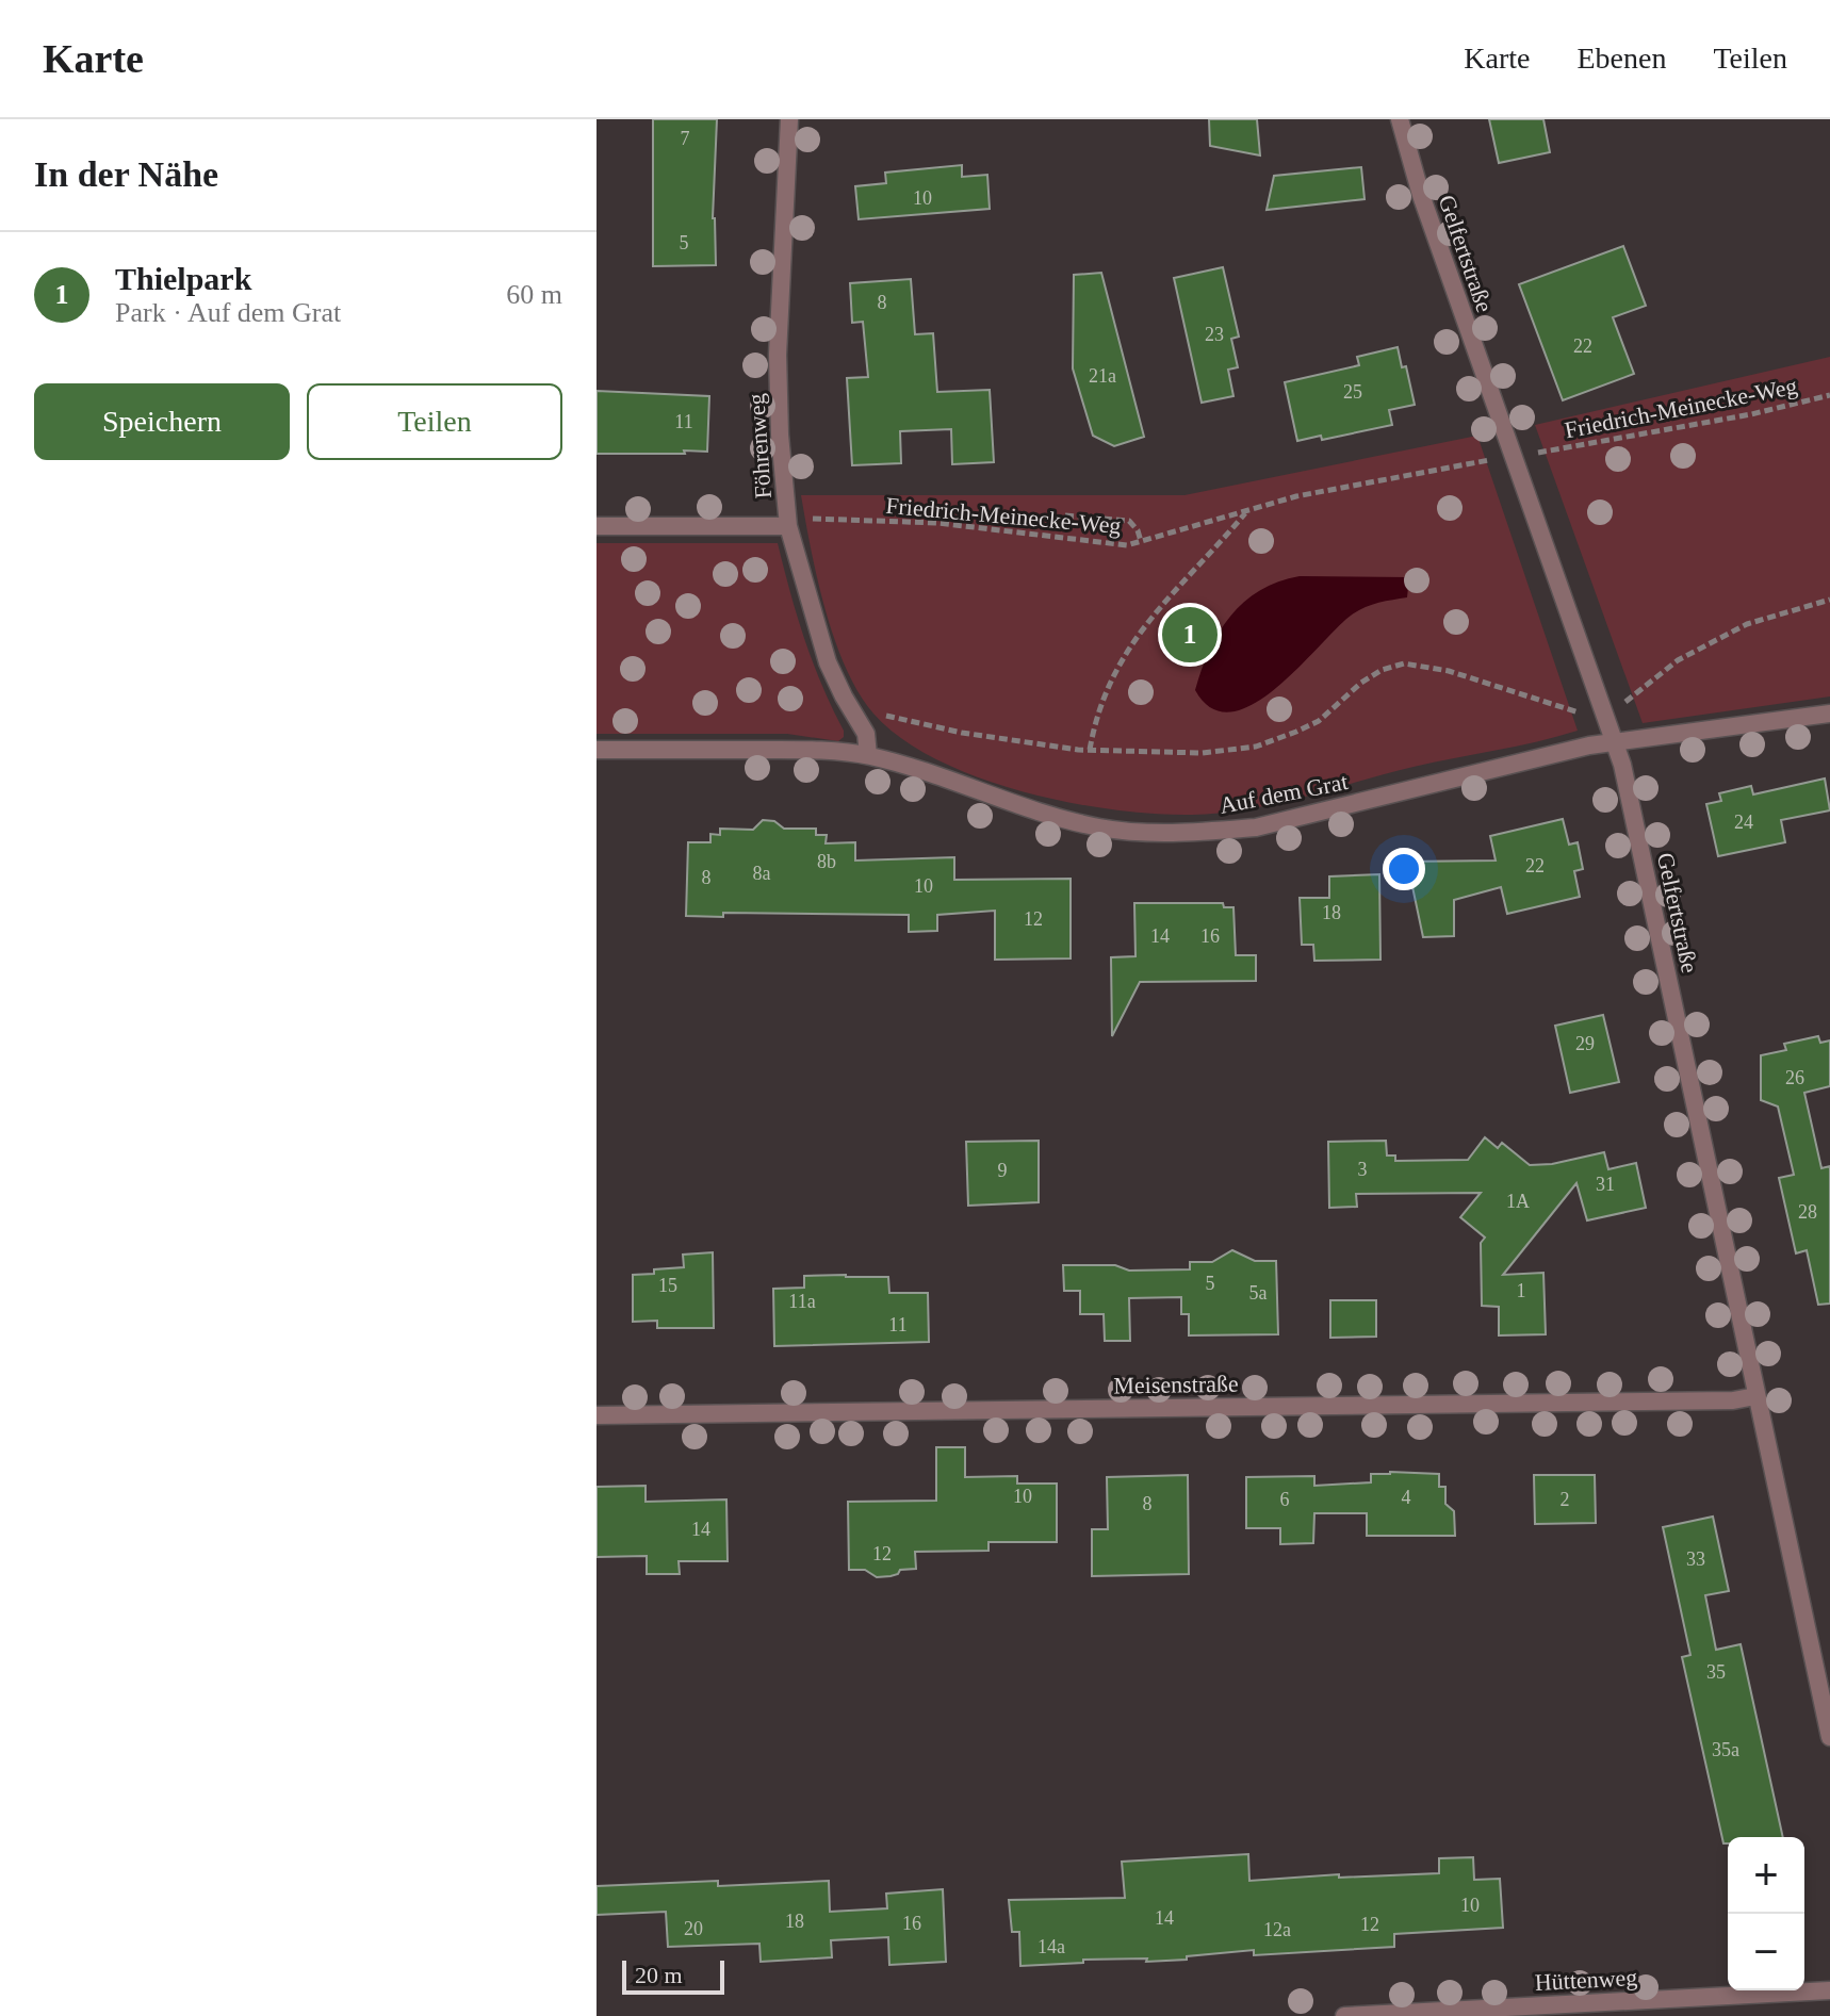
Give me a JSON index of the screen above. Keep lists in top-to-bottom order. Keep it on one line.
{"streets":{"street":["Gelfertstraße","Föhrenweg","Auf dem Grat","Meisenstraße","Hüttenweg"],"path":["Friedrich-Meinecke-Weg"]},"crossings":[["Gelfertstraße","Auf dem Grat"],["Gelfertstraße","Meisenstraße"],["Föhrenweg","Auf dem Grat"]],"house_numbers":["7","10","5","8","23","22","21a","25","11","24","8b","22","8a","8","10","18","12","14","16","29","26","3","9","31","1A","28","5","15","1","5a","11a","11","10","4","6","2","8","14","12","33","35","35a","10","14","18","16","12","20","12a","14a"],"scale_bar":"20 m","page":{"header":"Karte","nav":["Karte","Ebenen","Teilen"],"heading":"In der Nähe","list":[{"mark":"1","name":"Thielpark","note":"Park · Auf dem Grat","value":"60 m"}],"buttons":["Speichern","Teilen"],"pins":"1","map_buttons":["+","−"],"scale":"20 m"}}
